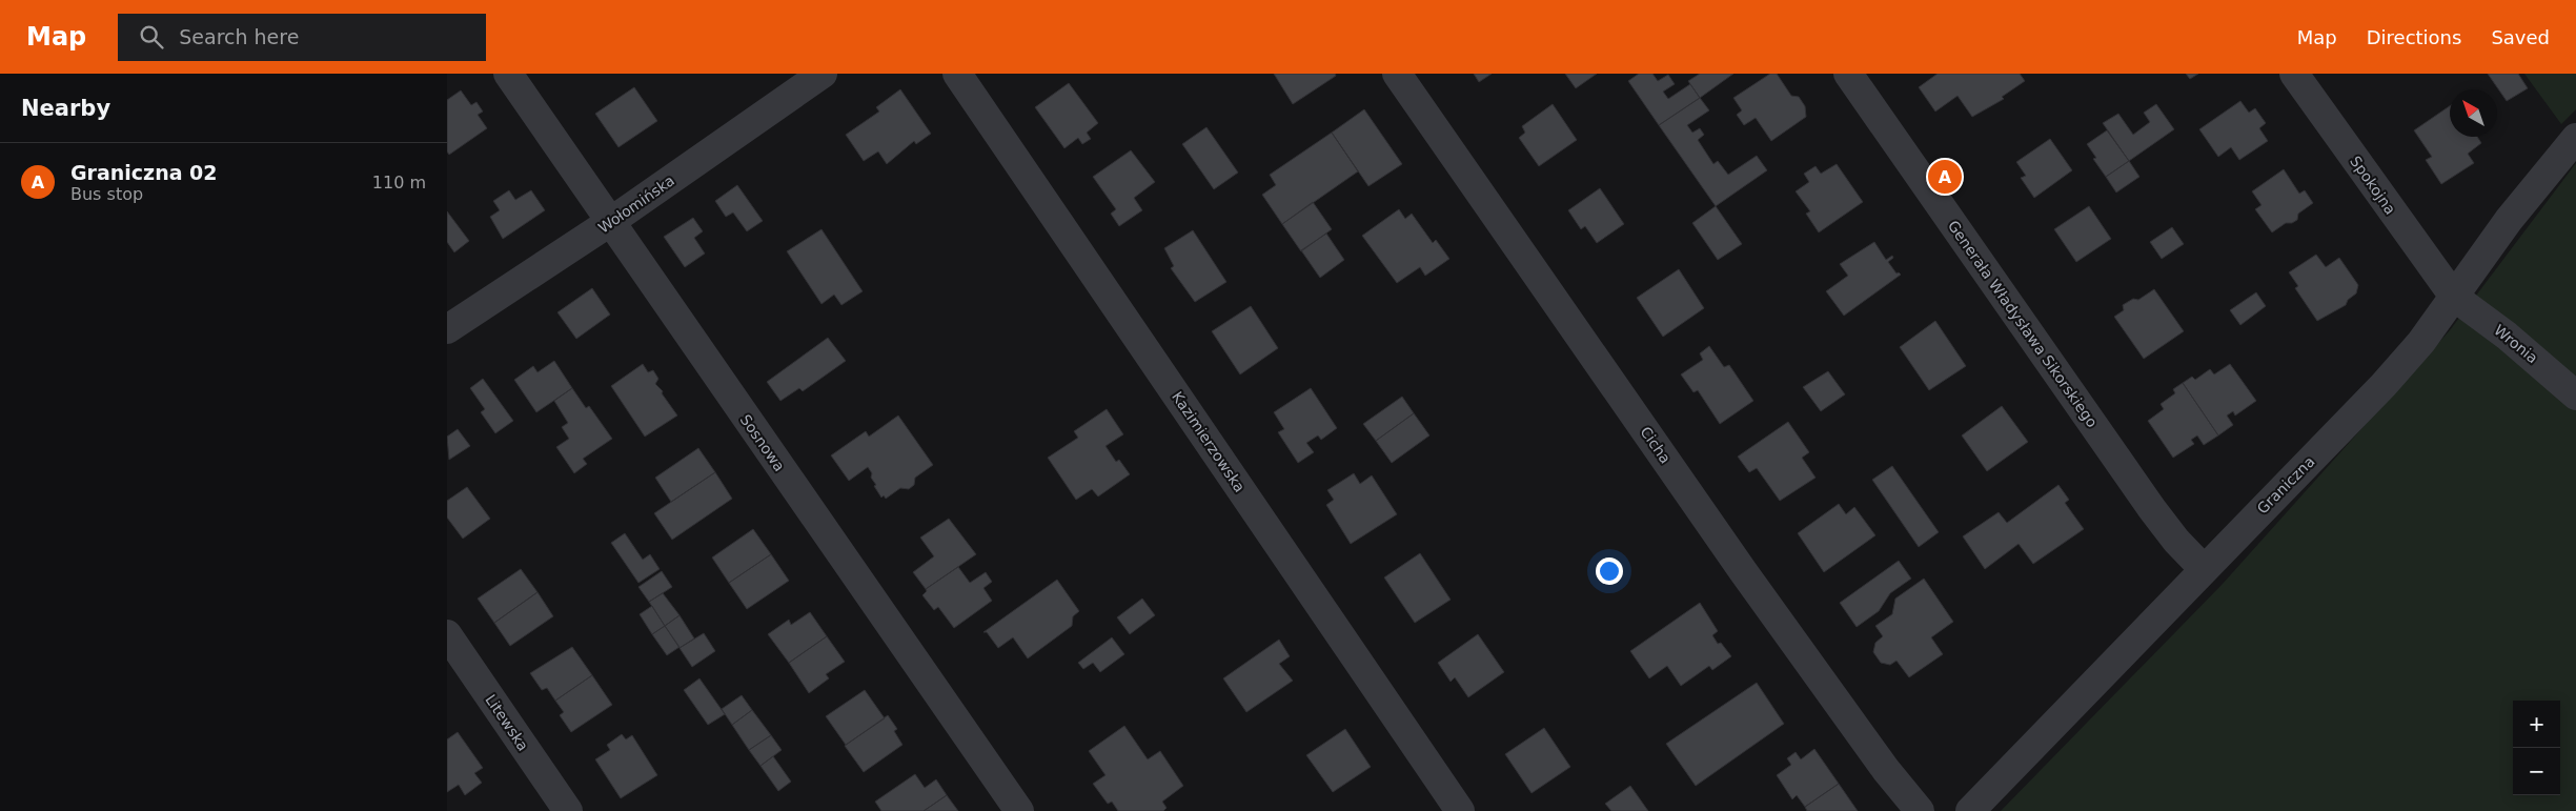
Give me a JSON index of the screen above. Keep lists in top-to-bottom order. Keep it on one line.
{"streets":{"street":["Spokojna","Wołomińska","Generała Władysława Sikorskiego","Wronia","Kazimierzowska","Sosnowa","Cicha","Graniczna","Litewska"]},"crossings":[["Spokojna","Wronia"],["Spokojna","Graniczna"],["Wołomińska","Sosnowa"],["Generała Władysława Sikorskiego","Graniczna"],["Wronia","Graniczna"]],"north":"top left","page":{"header":"Map","search":"Search here","nav":["Map","Directions","Saved"],"heading":"Nearby","list":[{"mark":"A","name":"Graniczna 02","note":"Bus stop","value":"110 m"}],"pins":"A","map_buttons":["+","−"]}}
